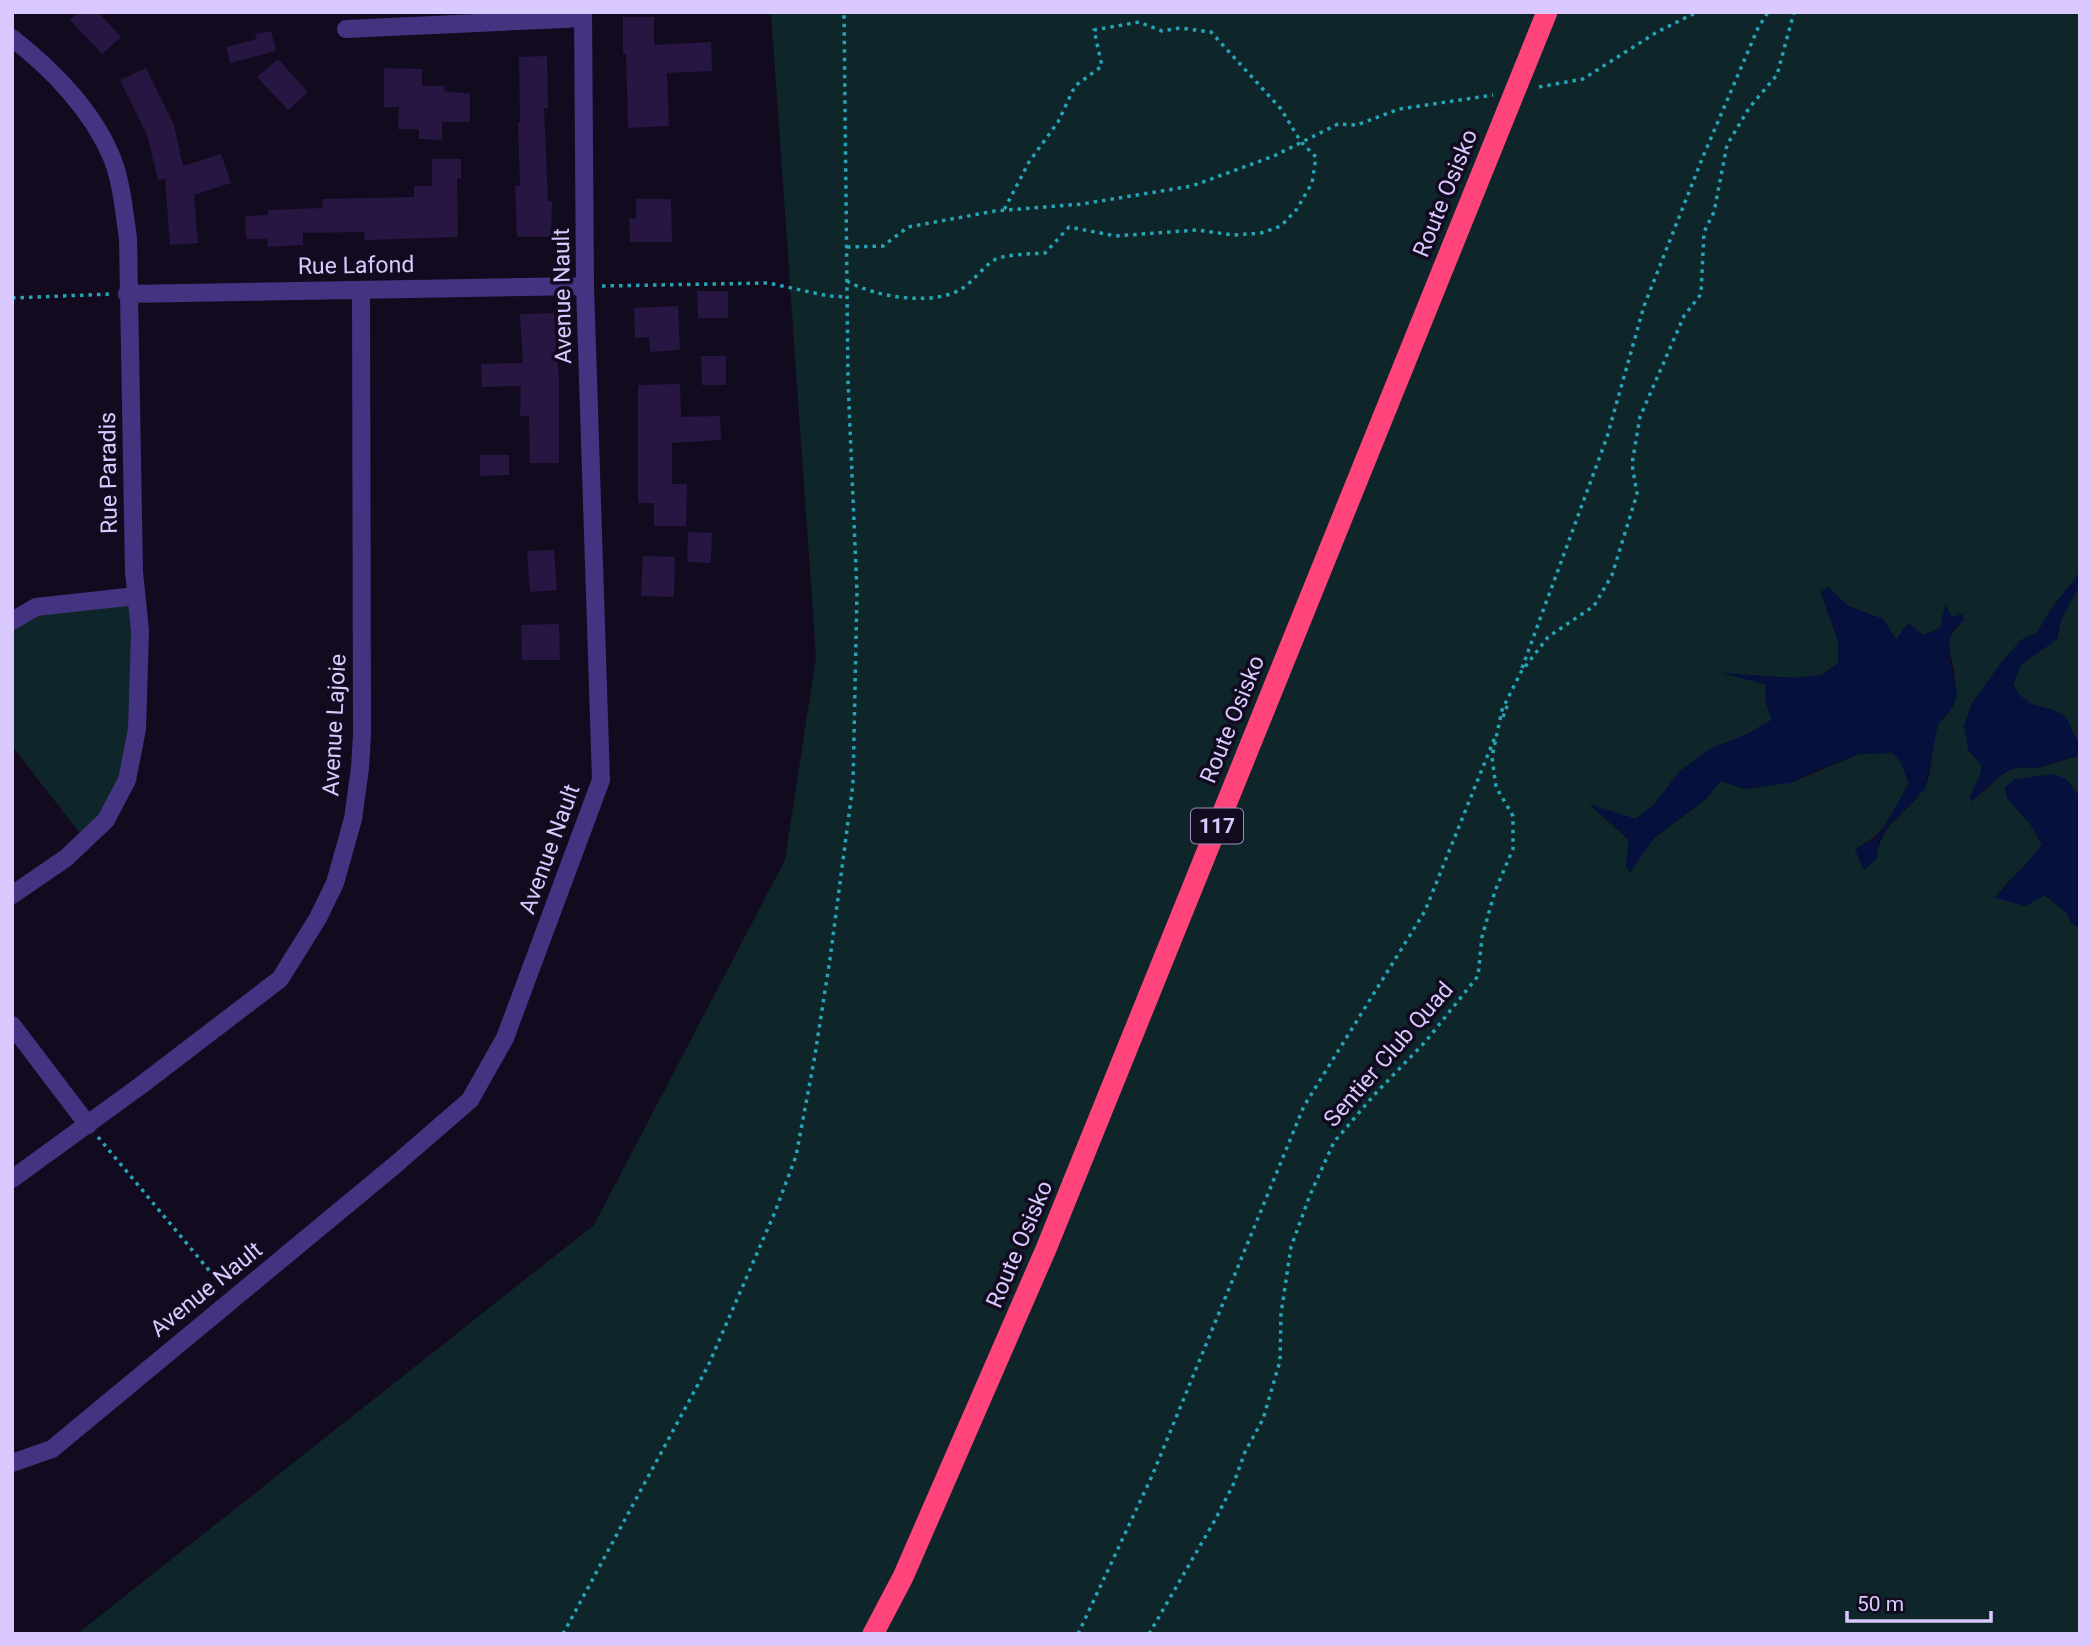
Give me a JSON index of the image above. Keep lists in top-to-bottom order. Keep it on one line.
{"streets":{"highway":["Route Osisko","117"],"street":["Rue Lafond","Avenue Nault","Rue Paradis","Avenue Lajoie"],"path":["Sentier Club Quad"]},"crossings":[["Rue Lafond","Avenue Nault"],["Rue Lafond","Rue Paradis"],["Rue Lafond","Avenue Lajoie"]],"scale_bar":"50 m"}
